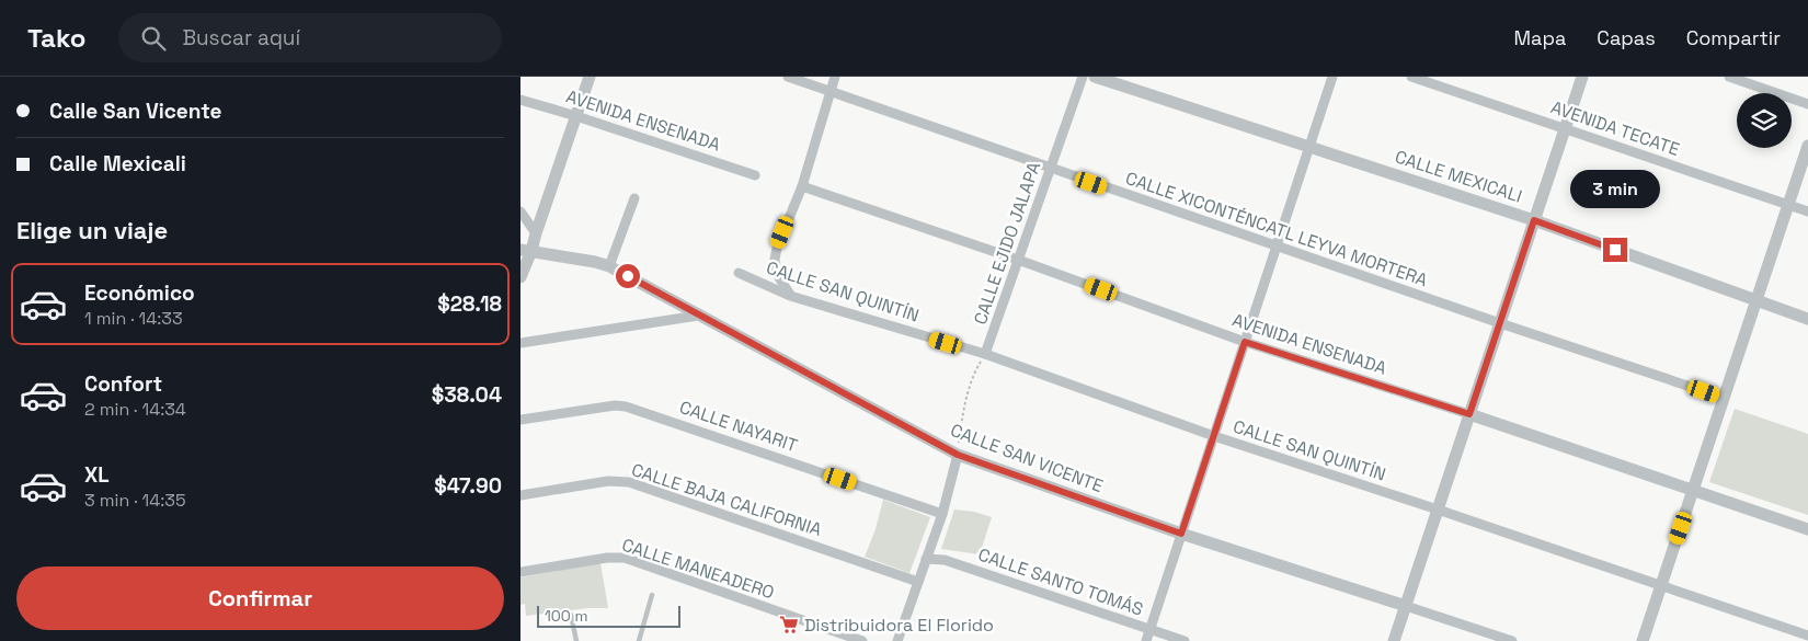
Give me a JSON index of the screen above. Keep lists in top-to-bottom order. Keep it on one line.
{"streets":{"street":["AVENIDA ENSENADA","AVENIDA TECATE","CALLE MEXICALI","CALLE XICONTÉNCATL LEYVA MORTERA","CALLE EJIDO JALAPA","CALLE SAN QUINTÍN","CALLE NAYARIT","CALLE SAN VICENTE","CALLE BAJA CALIFORNIA","CALLE MANEADERO","CALLE SANTO TOMÁS"]},"crossings":[["AVENIDA ENSENADA","CALLE EJIDO JALAPA"],["CALLE XICONTÉNCATL LEYVA MORTERA","CALLE EJIDO JALAPA"],["CALLE EJIDO JALAPA","CALLE SAN QUINTÍN"]],"places":{"supermarket":["Distribuidora El Florido"]},"scale_bar":"100 m","page":{"header":"Tako","search":"Buscar aquí","nav":["Mapa","Capas","Compartir"],"banner":["Calle San Vicente","Calle Mexicali"],"bubble":"3 min","heading":"Elige un viaje","list":[{"name":"Económico","note":"1 min · 14:33","value":"$28.18"},{"name":"Confort","note":"2 min · 14:34","value":"$38.04"},{"name":"XL","note":"3 min · 14:35","value":"$47.90"}],"buttons":"Confirmar","scale":"100 m"}}
